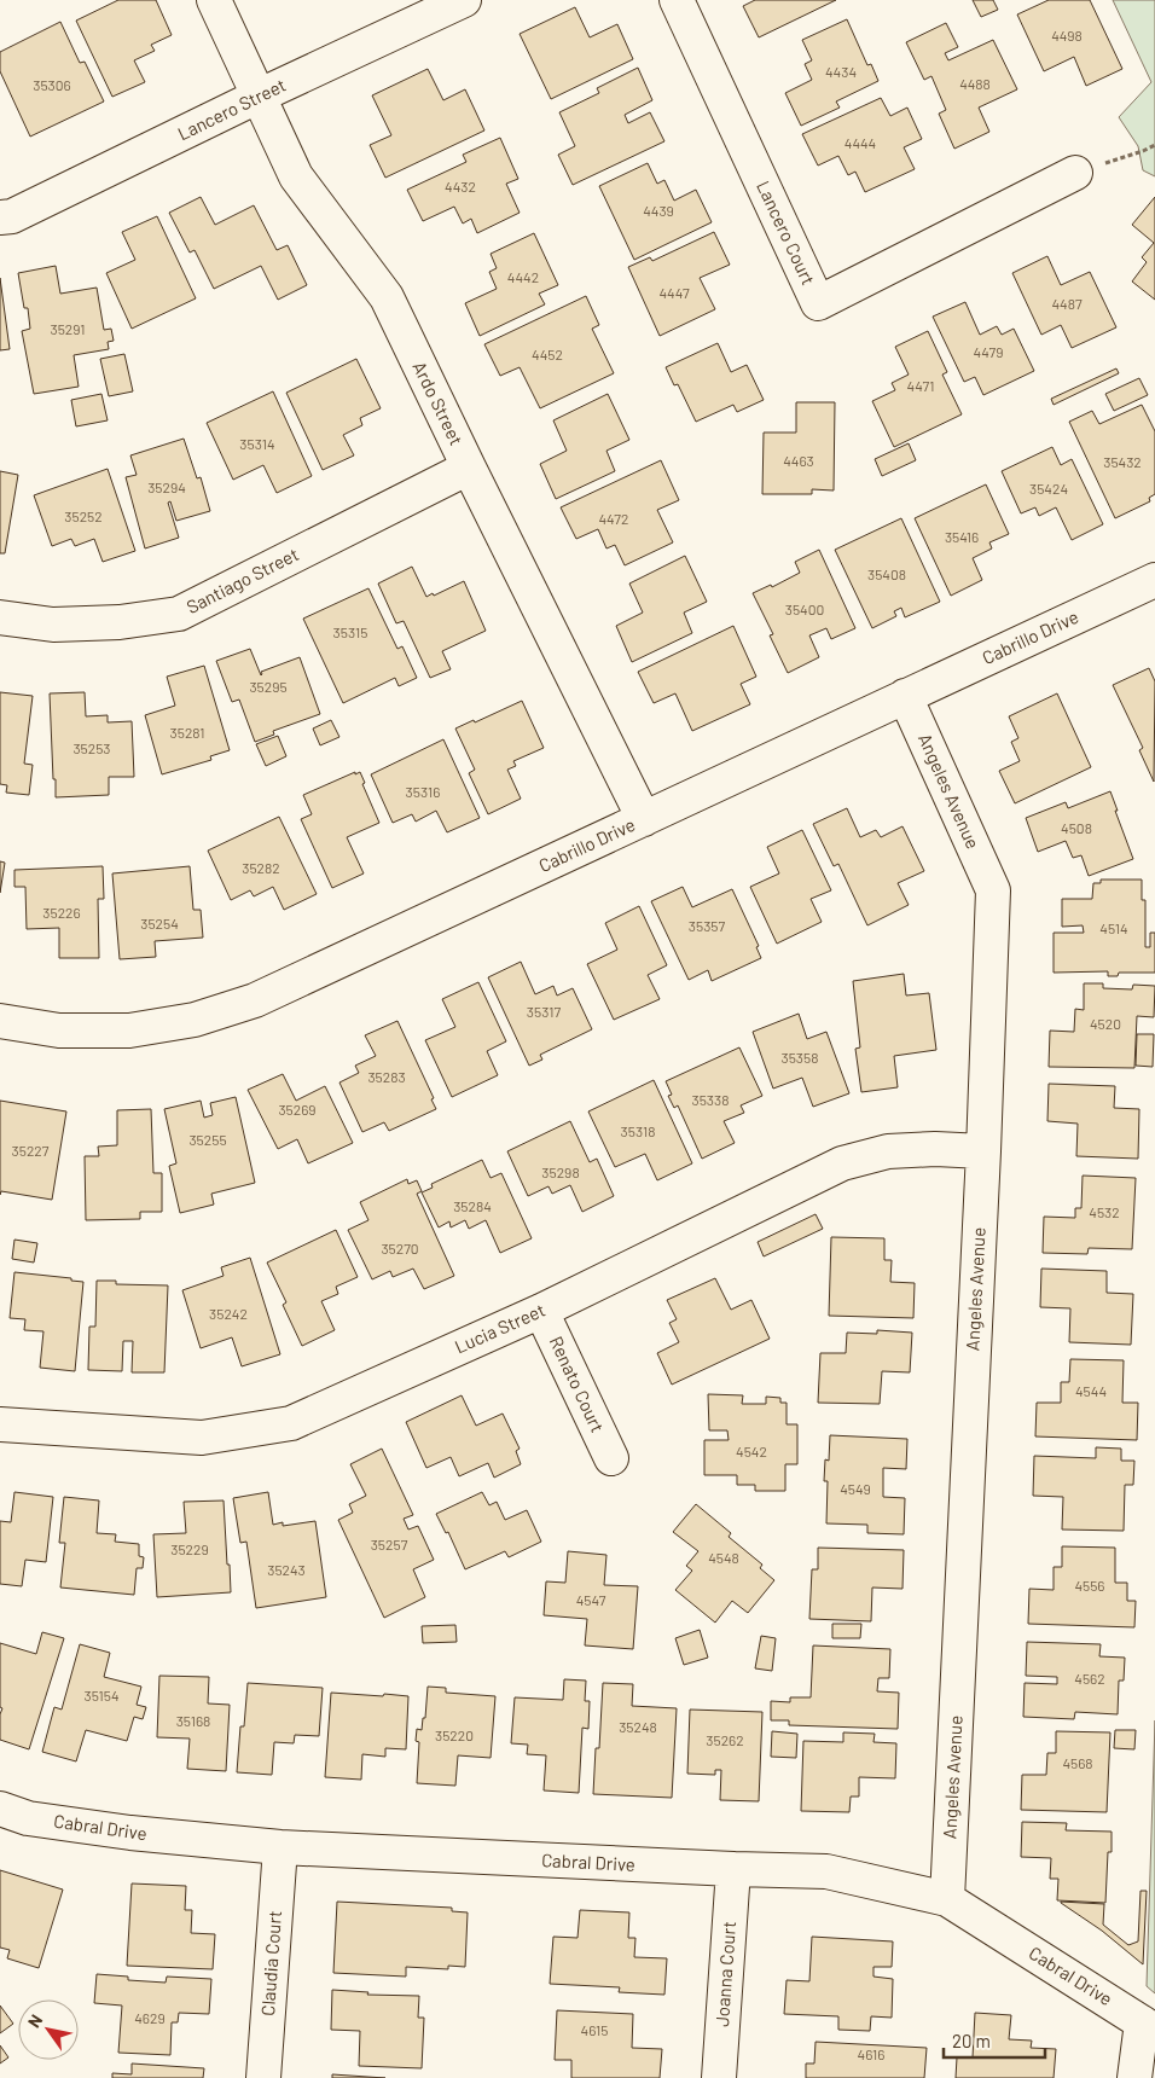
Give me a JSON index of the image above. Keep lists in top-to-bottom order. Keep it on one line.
{"streets":{"street":["Lancero Street","Lancero Court","Ardo Street","Santiago Street","Cabrillo Drive","Angeles Avenue","Lucia Street","Renato Court","Cabral Drive","Claudia Court","Joanna Court"]},"crossings":[["Lancero Street","Ardo Street"],["Ardo Street","Santiago Street"],["Ardo Street","Cabrillo Drive"],["Cabrillo Drive","Angeles Avenue"],["Angeles Avenue","Lucia Street"],["Angeles Avenue","Cabral Drive"],["Lucia Street","Renato Court"],["Cabral Drive","Claudia Court"],["Cabral Drive","Joanna Court"]],"house_numbers":["4498","4434","4488","35306","4444","4432","4439","4442","4447","4487","35291","4479","4452","4471","35314","4463","35432","35294","35424","35252","4472","35416","35408","35400","35315","35295","35281","35253","35316","4508","35282","35226","35254","35357","4514","35317","4520","35358","35283","35338","35269","35318","35255","35227","35298","35284","4532","35270","35242","4544","4542","4549","35257","35229","4548","35243","4556","4547","4562","35154","35168","35248","35220","35262","4568","4629","4615","4616"],"scale_bar":"20 m","north":"top left"}
